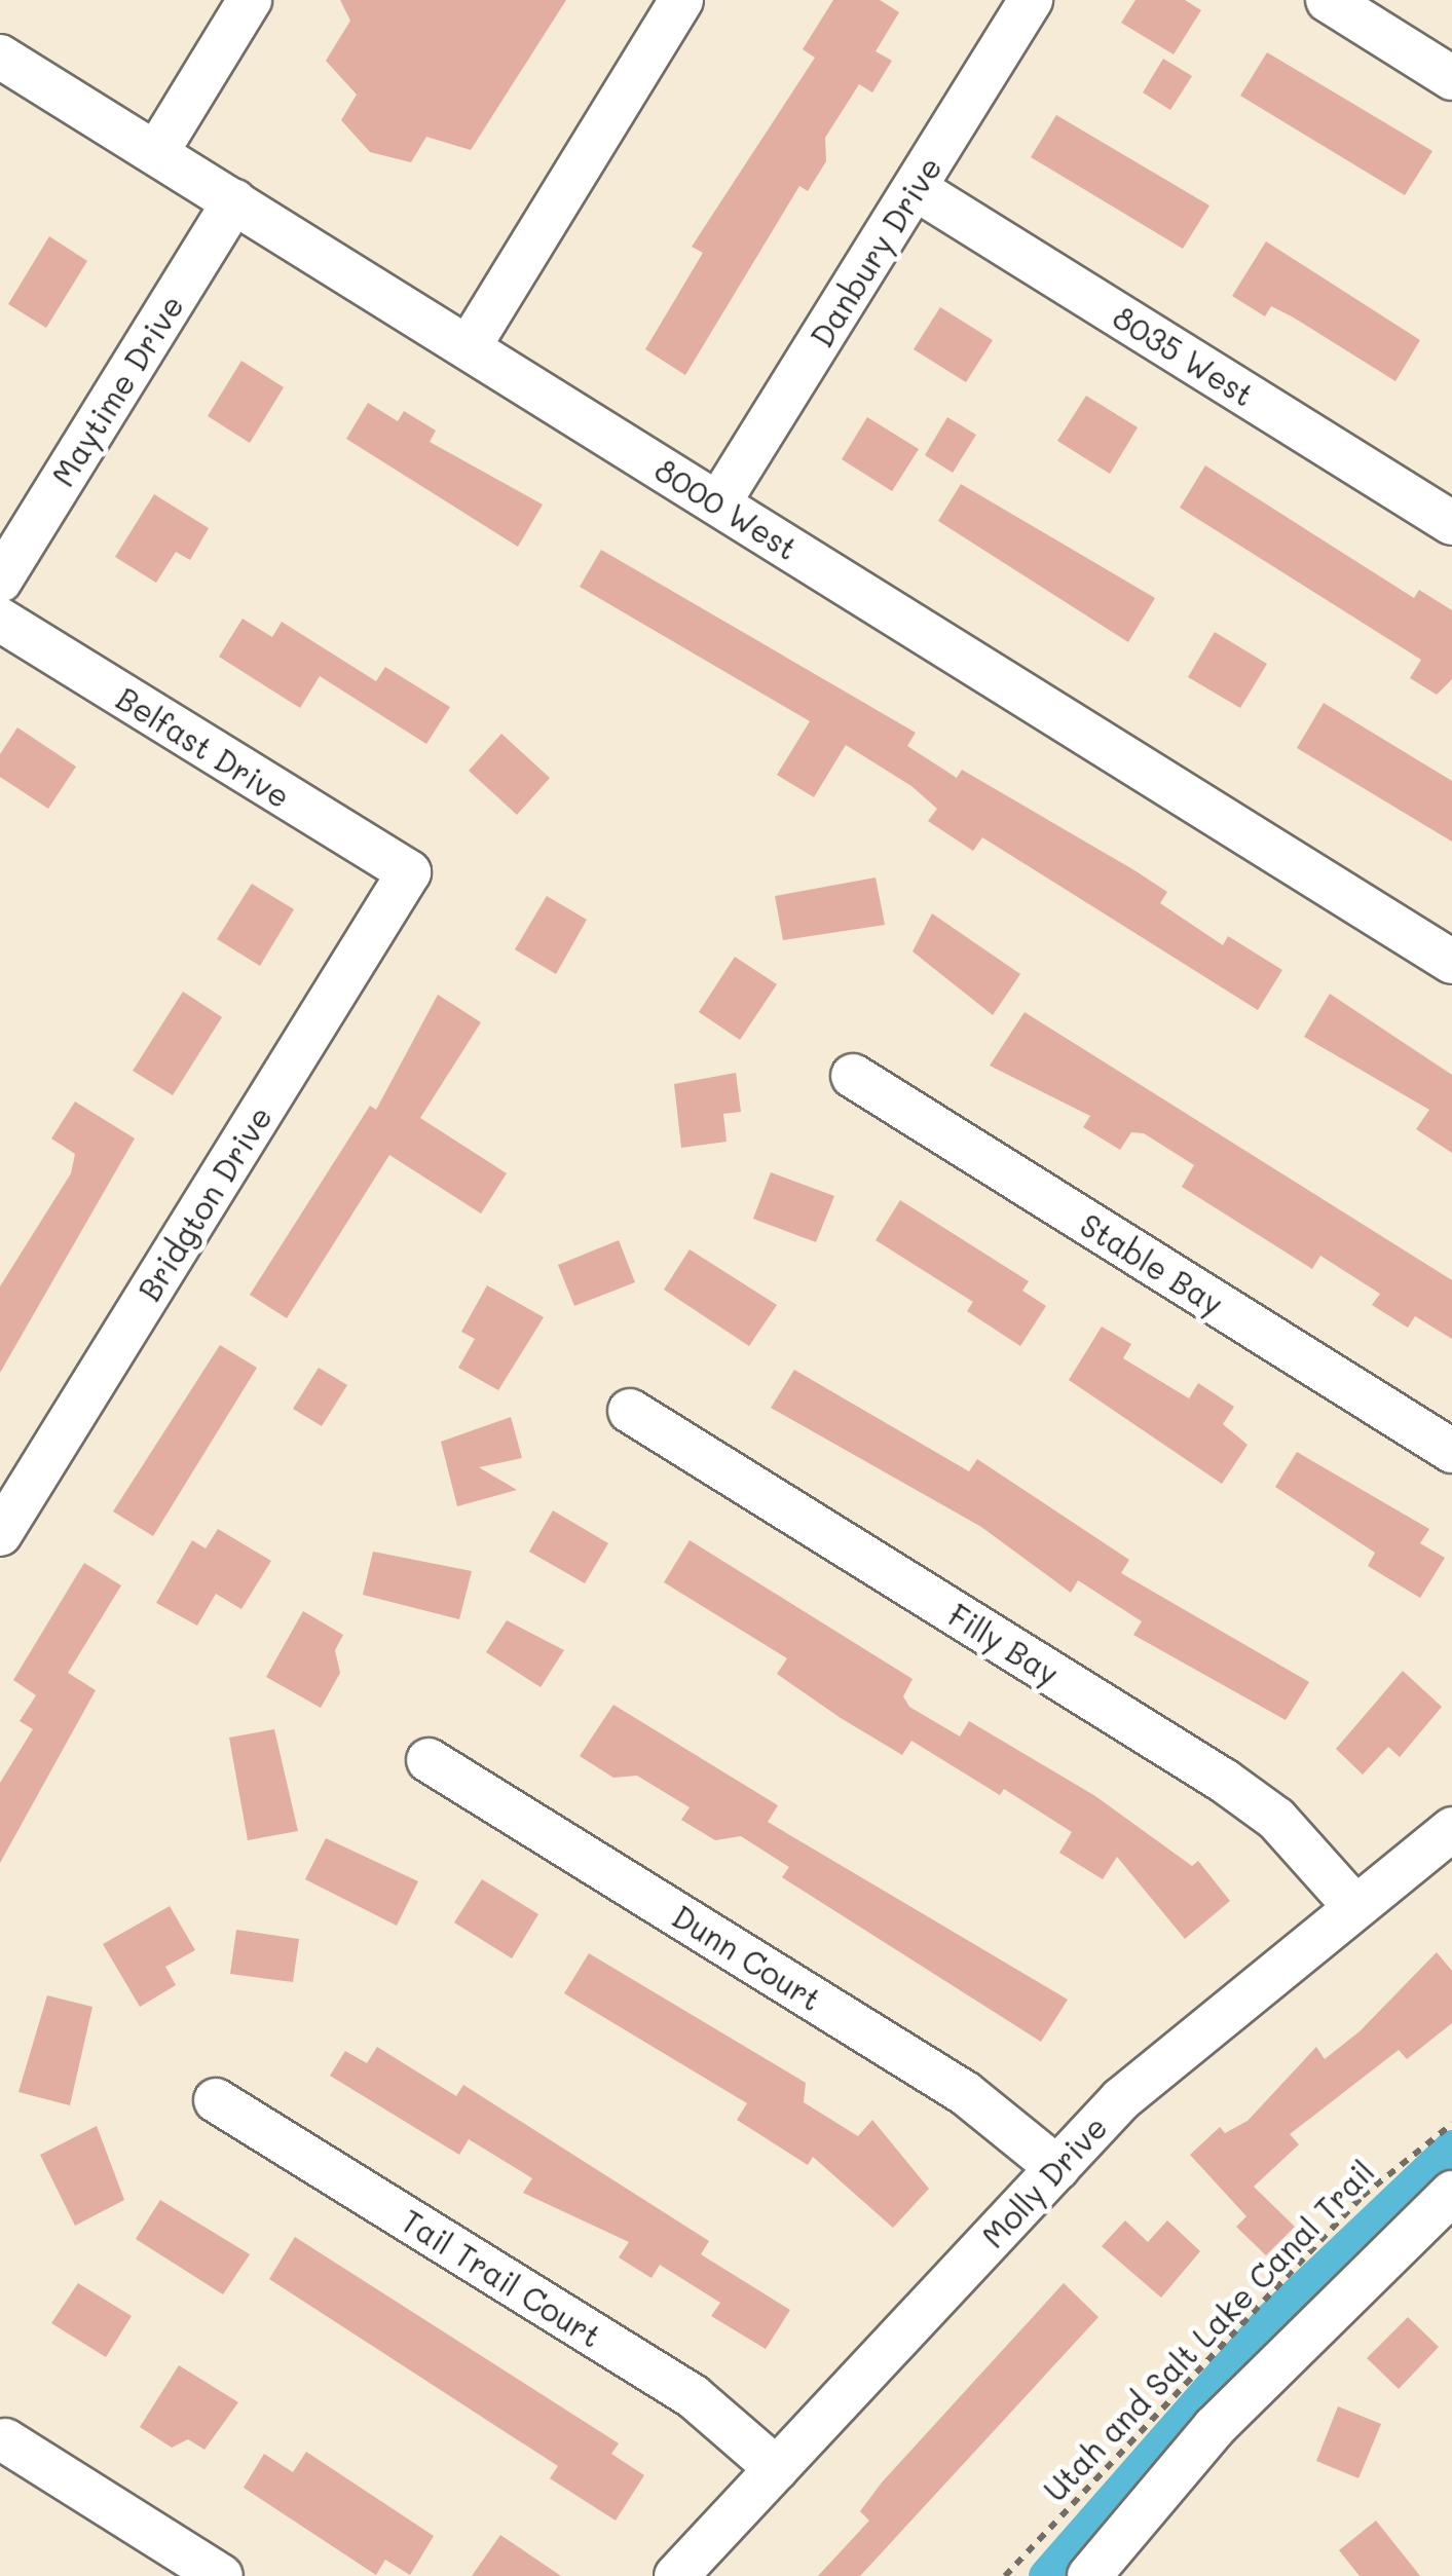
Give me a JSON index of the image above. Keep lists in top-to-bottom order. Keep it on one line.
{"streets":{"street":["Danbury Drive","8035 West","Maytime Drive","8000 West","Belfast Drive","Bridgton Drive","Stable Bay","Filly Bay","Dunn Court","Molly Drive","Tail Trail Court"],"path":["Utah and Salt Lake Canal Trail"]},"crossings":[["Danbury Drive","8035 West"],["Danbury Drive","8000 West"],["Maytime Drive","8000 West"],["Belfast Drive","Bridgton Drive"],["Filly Bay","Molly Drive"],["Dunn Court","Molly Drive"],["Molly Drive","Tail Trail Court"]]}
